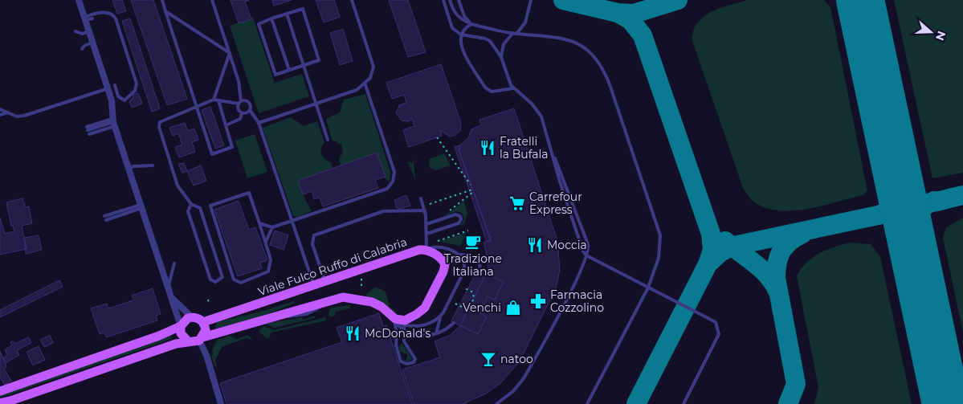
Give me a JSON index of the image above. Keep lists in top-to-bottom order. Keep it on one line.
{"streets":{"main road":["Viale Fulco Ruffo di Calabria"]},"places":{"restaurant":["Fratelli la Bufala","Moccia","McDonald's"],"supermarket":["Carrefour Express"],"cafe":["Tradizione Italiana"],"pharmacy":["Farmacia Cozzolino"],"shop":["Venchi"],"bar":["natoo"]},"north":"right"}
